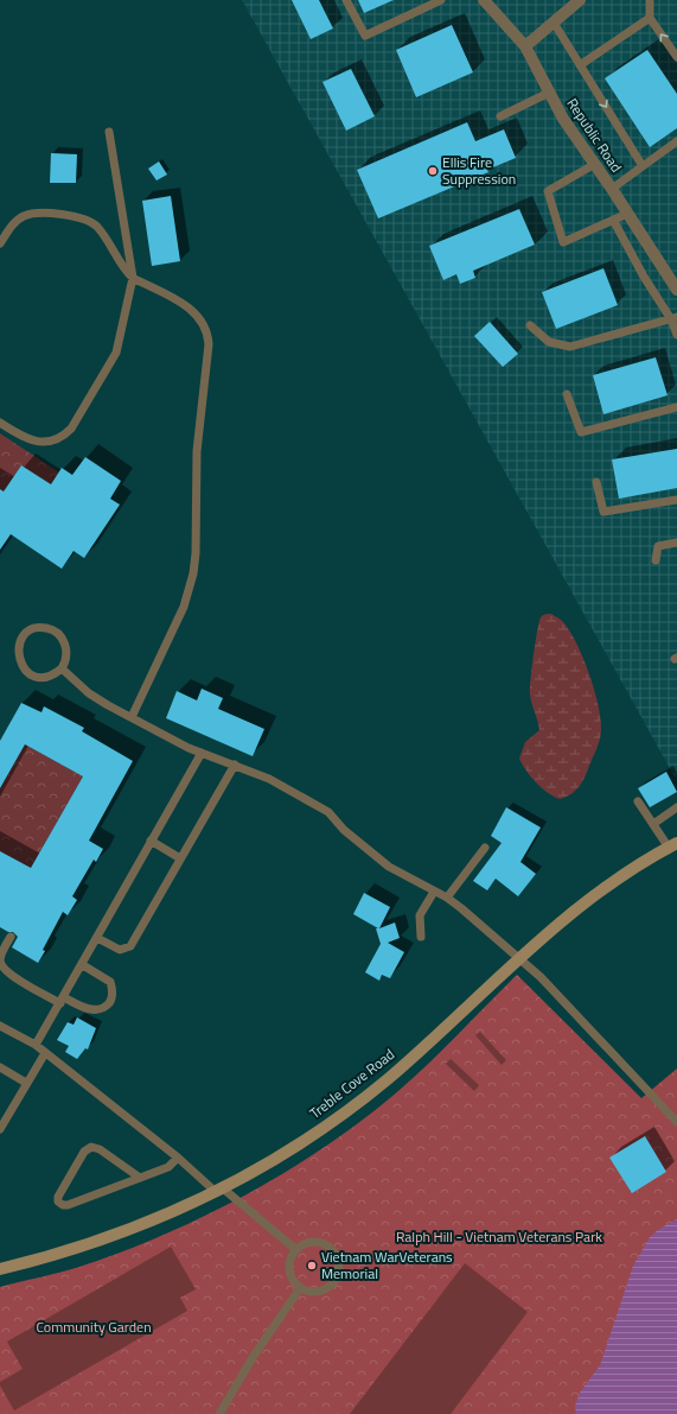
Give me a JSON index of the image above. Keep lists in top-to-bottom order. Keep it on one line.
{"streets":{"main road":["Treble Cove Road"],"street":["Republic Road"]},"parks":["Ralph Hill - Vietnam Veterans Park","Community Garden"],"places":["Ellis Fire Suppression","Vietnam WarVeterans Memorial"]}
